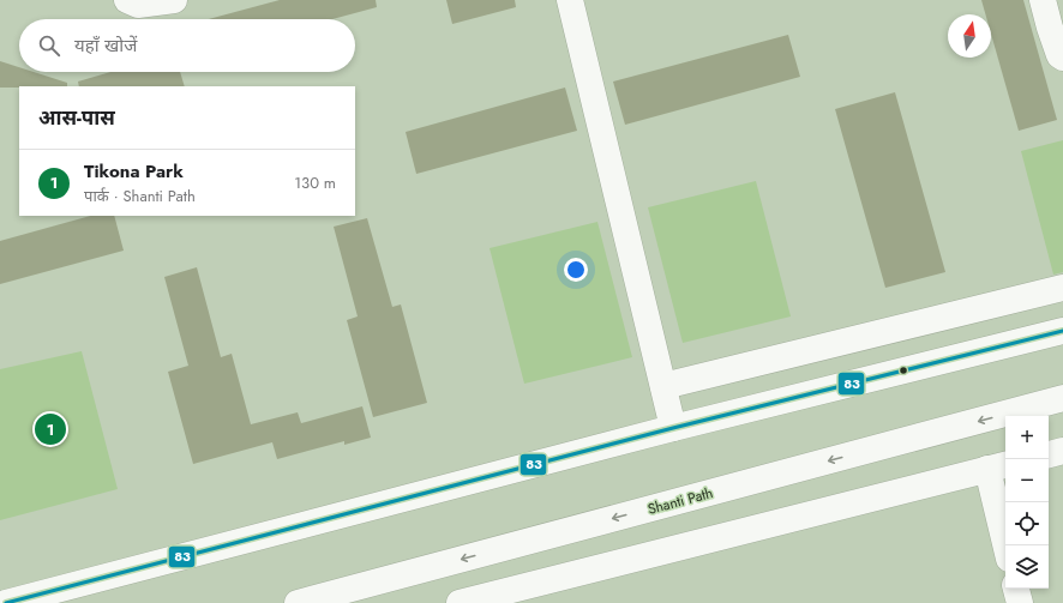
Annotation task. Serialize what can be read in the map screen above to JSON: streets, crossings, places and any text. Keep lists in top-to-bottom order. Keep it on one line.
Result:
{"streets":{"main road":["Shanti Path"]},"lines":["transit line 83"],"north":"top","page":{"search":"यहाँ खोजें","heading":"आस-पास","list":[{"mark":"1","name":"Tikona Park","note":"पार्क · Shanti Path","value":"130 m"}],"pins":"1","map_buttons":["+","−"]}}
